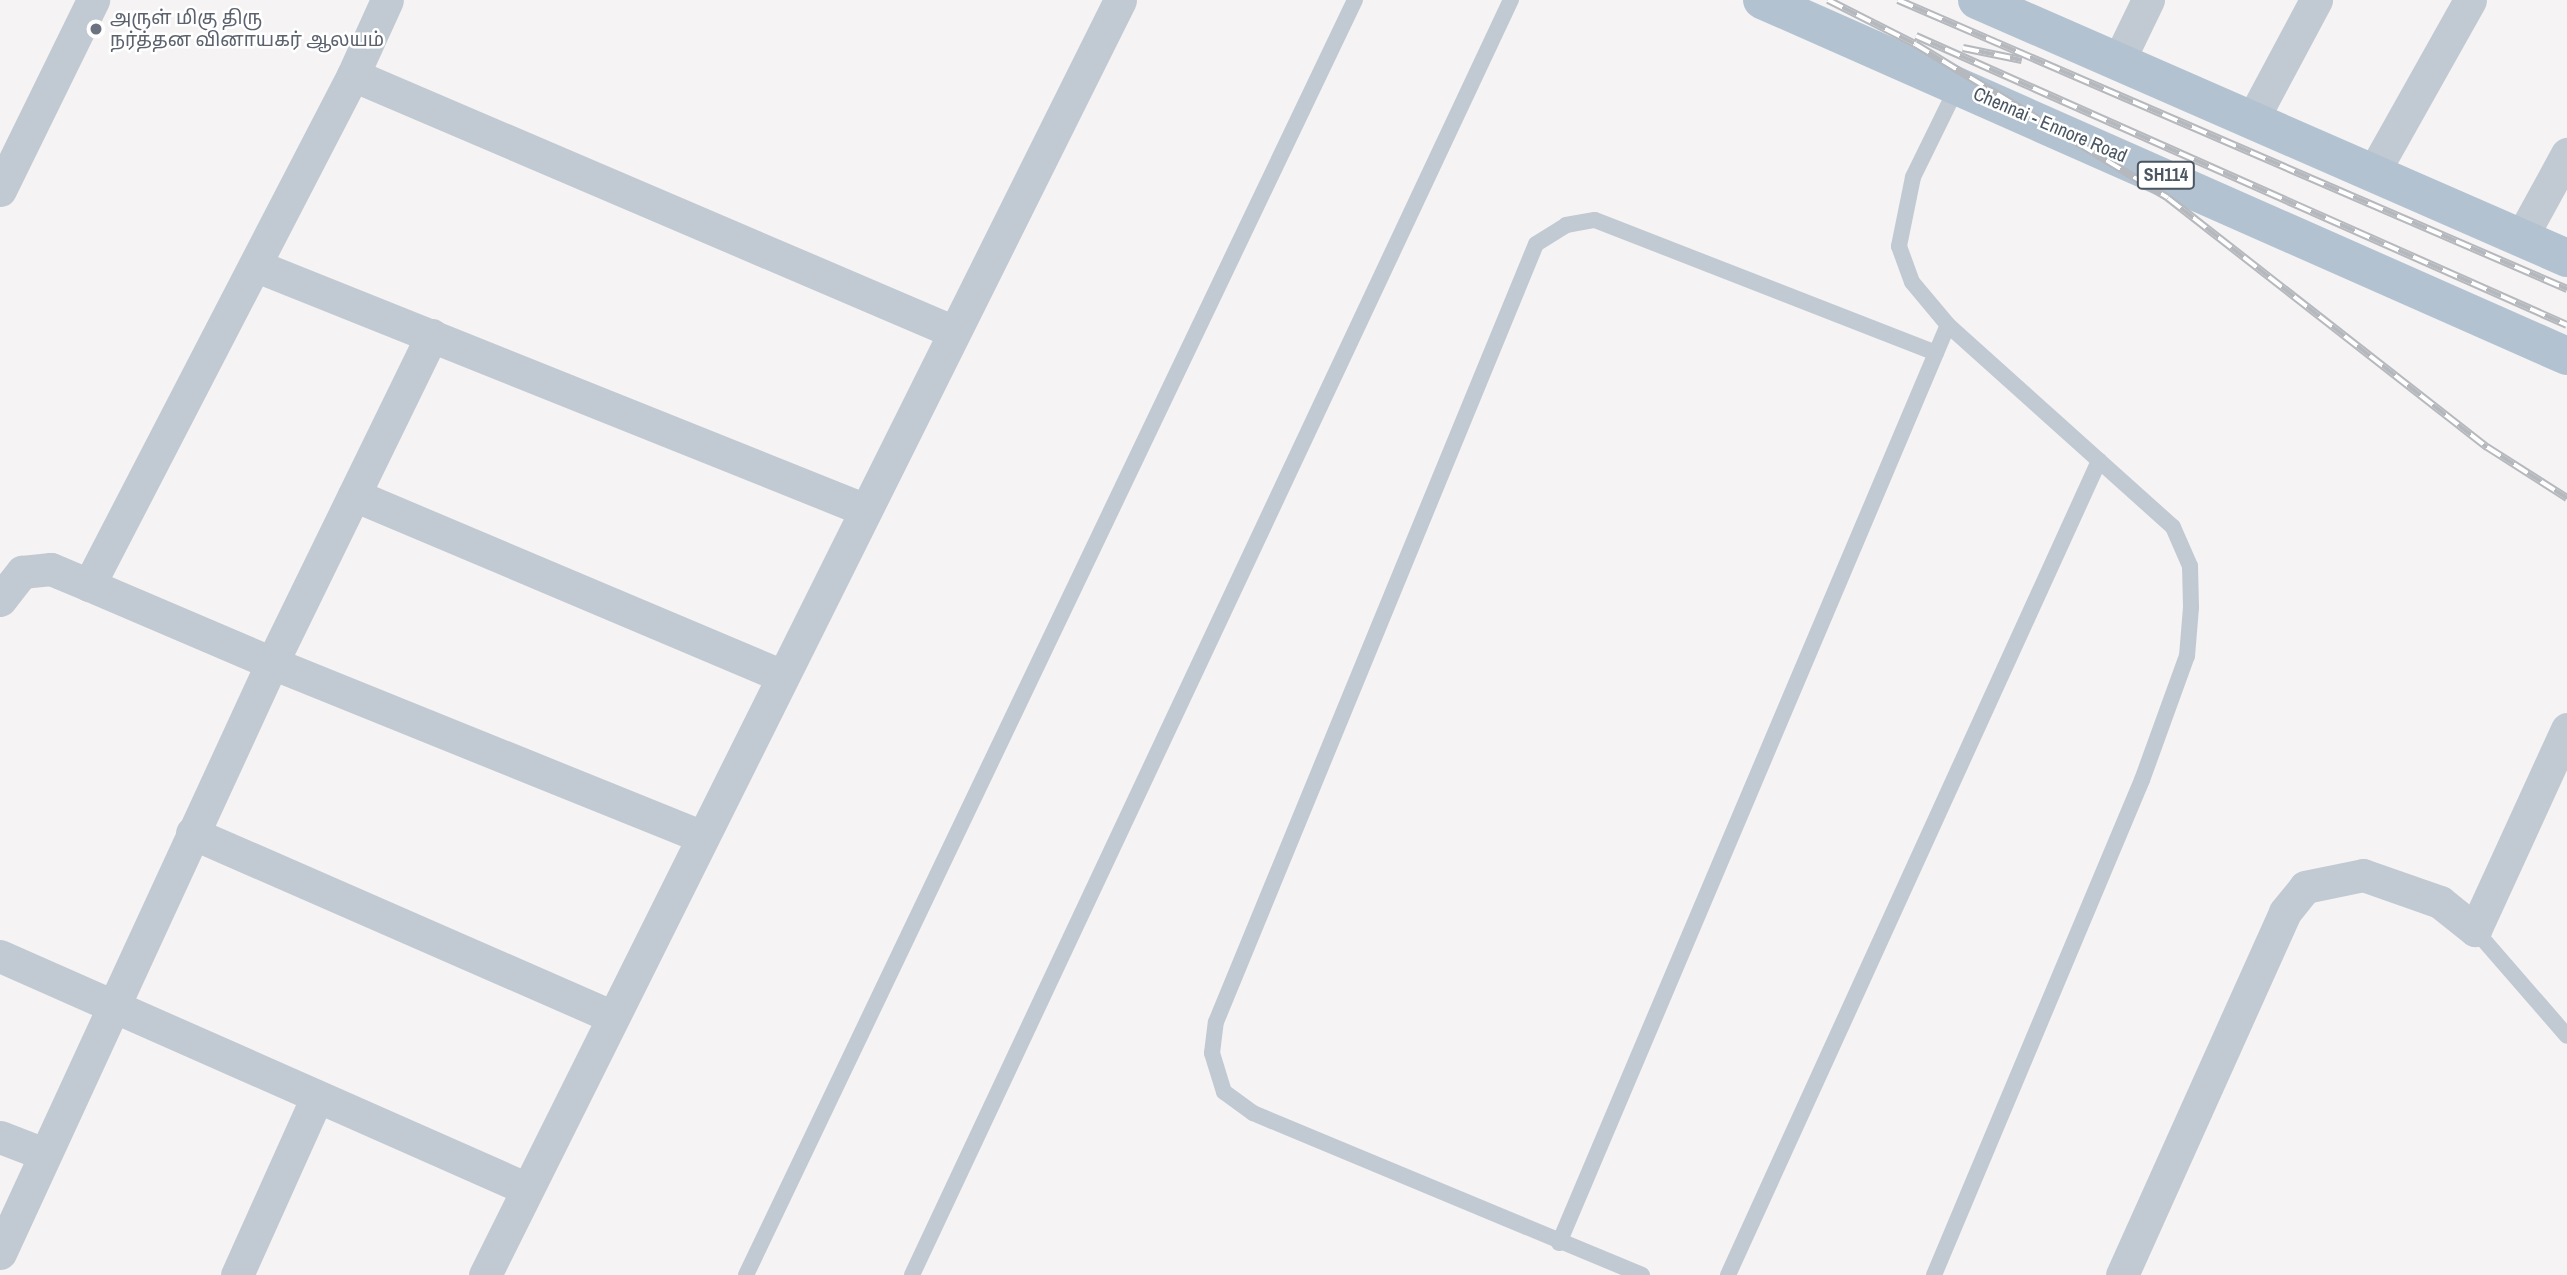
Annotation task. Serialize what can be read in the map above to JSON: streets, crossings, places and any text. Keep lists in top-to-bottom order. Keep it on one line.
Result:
{"streets":{"main road":["Chennai - Ennore Road","SH114"]},"places":["அருள் மிகு திரு நர்த்தன வினாயகர் ஆலயம்"]}
